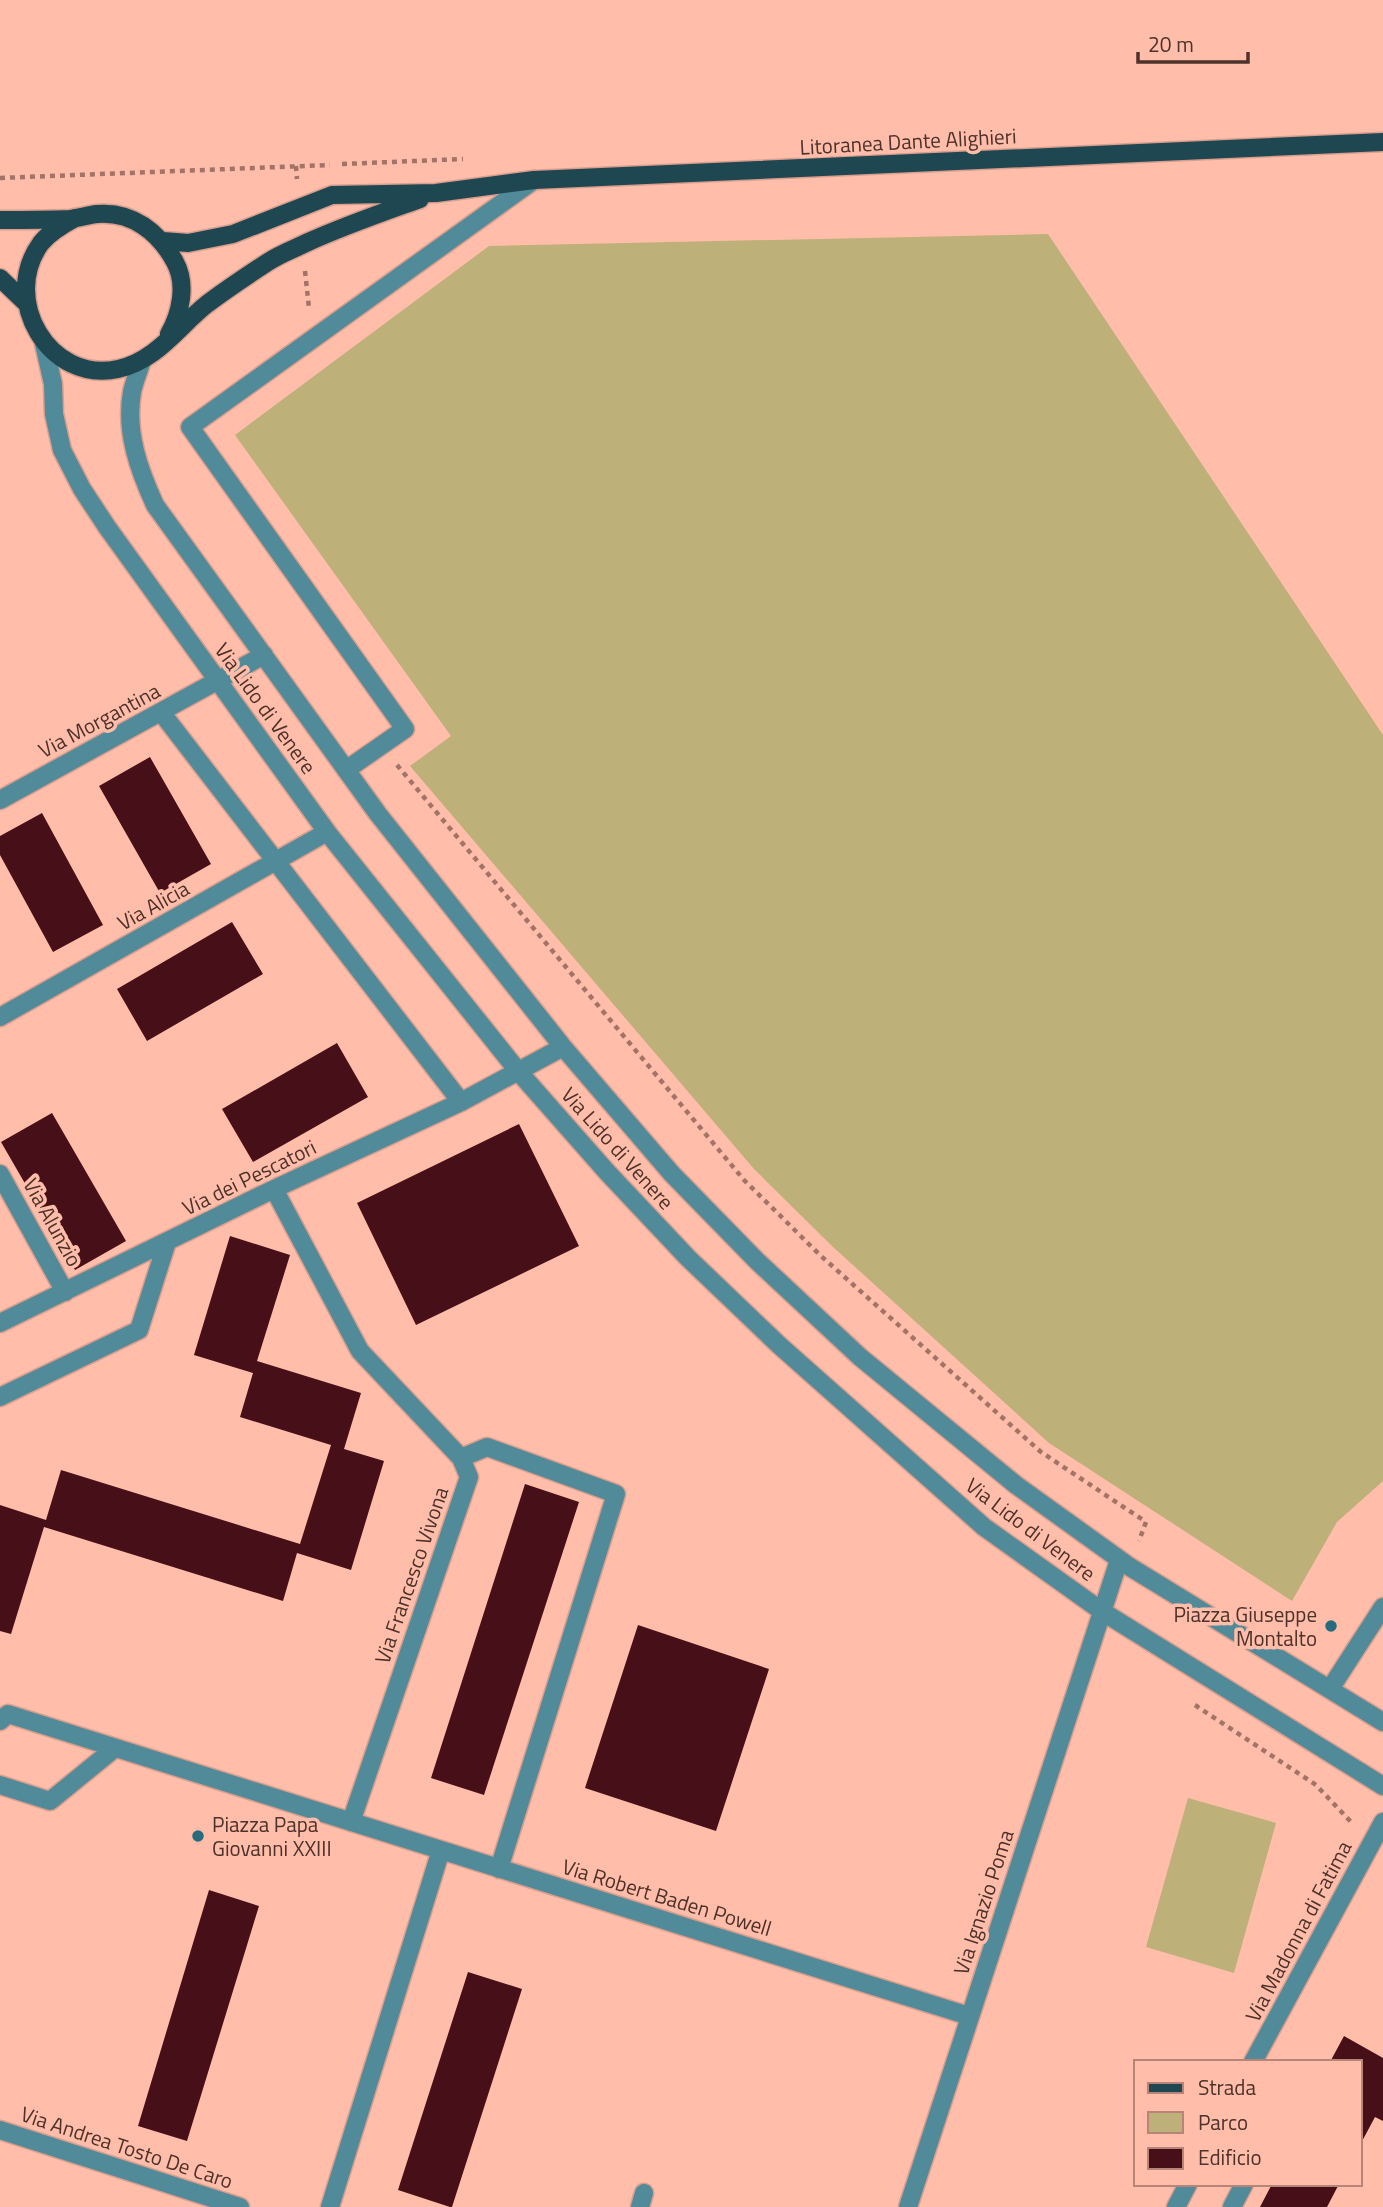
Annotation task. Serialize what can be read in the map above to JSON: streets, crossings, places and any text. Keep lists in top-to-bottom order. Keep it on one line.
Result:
{"streets":{"main road":["Litoranea Dante Alighieri"],"street":["Via Lido di Venere","Via Morgantina","Via Alicia","Via dei Pescatori","Via Alunzio","Via Francesco Vivona","Via Robert Baden Powell","Via Ignazio Poma","Via Madonna di Fatima","Via Andrea Tosto De Caro"]},"crossings":[["Via Lido di Venere","Via Morgantina"],["Via Lido di Venere","Via Alicia"],["Via Lido di Venere","Via dei Pescatori"],["Via Lido di Venere","Via Ignazio Poma"],["Via dei Pescatori","Via Alunzio"],["Via Francesco Vivona","Via Robert Baden Powell"],["Via Robert Baden Powell","Via Ignazio Poma"]],"places":["Piazza Giuseppe Montalto","Piazza Papa Giovanni XXIII"],"legend":["Strada","Parco","Edificio"],"scale_bar":"20 m"}
